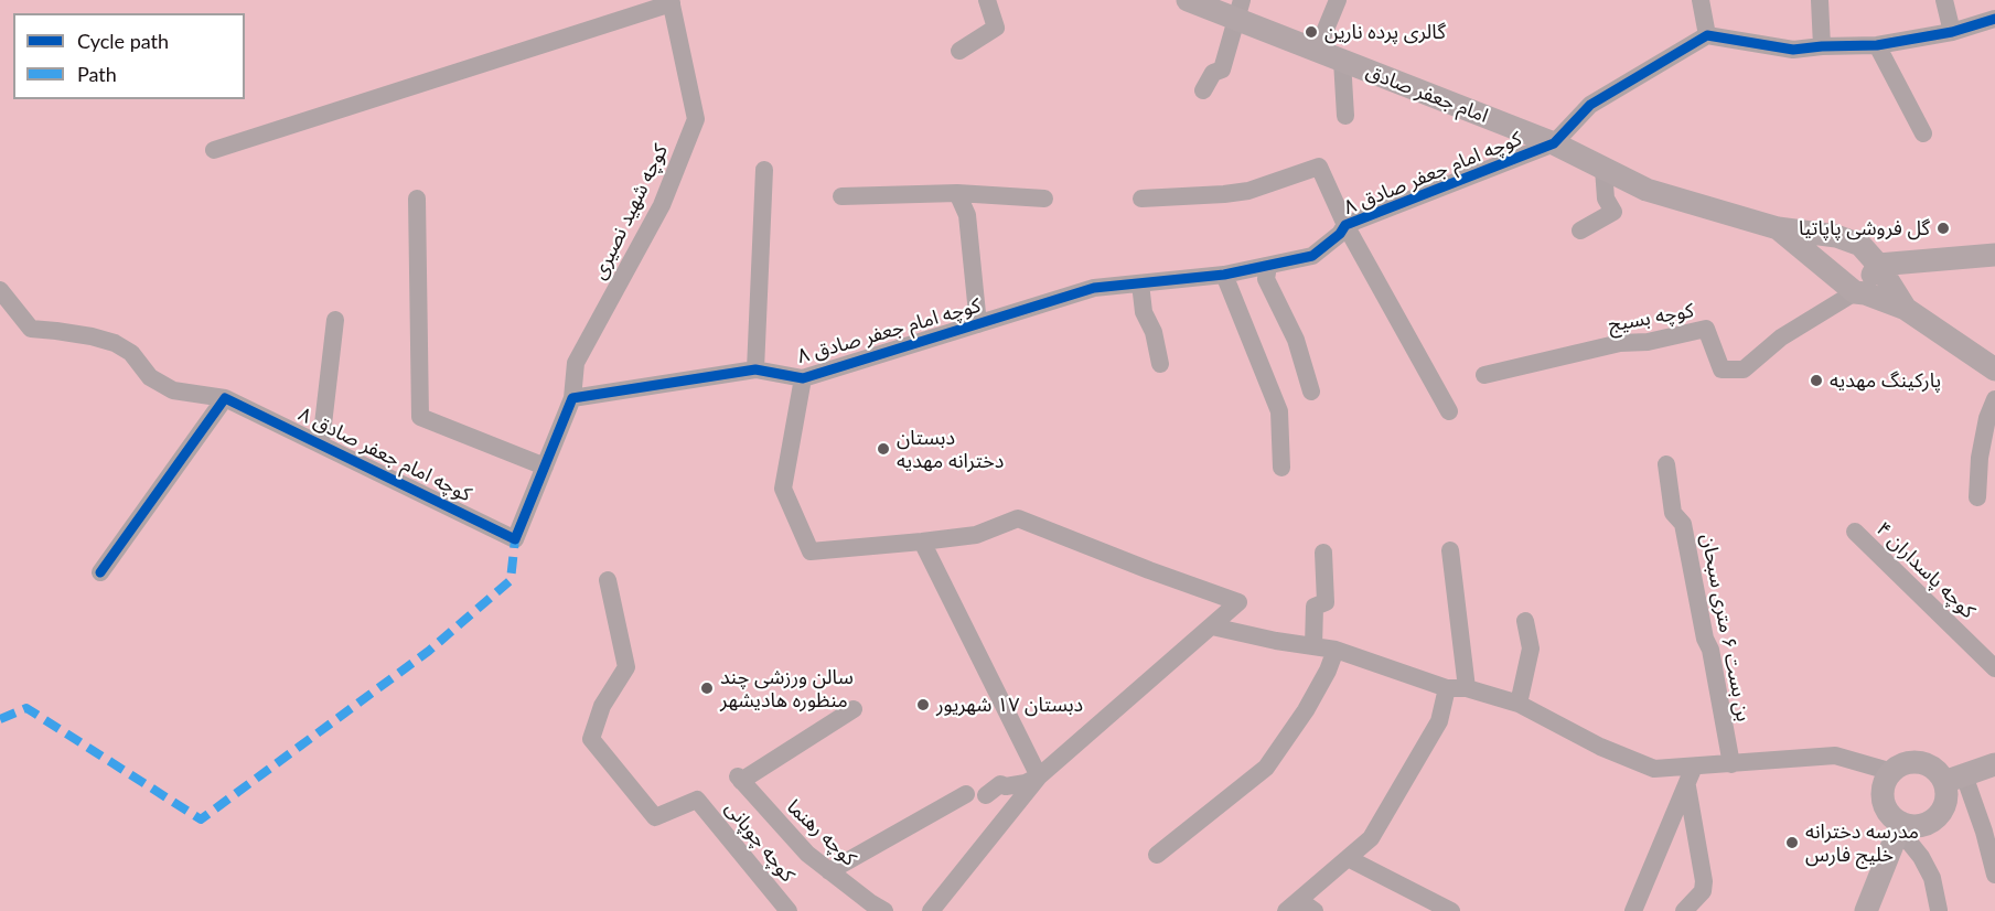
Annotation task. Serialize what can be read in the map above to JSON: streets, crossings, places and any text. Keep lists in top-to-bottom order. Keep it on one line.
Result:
{"streets":{"main road":["امام جعفر صادق"],"street":["کوچه امام جعفر صادق ۸","کوچه شهید نصیری","کوچه بسیج","کوچه پاسداران ۴","بن بست ۶ متری سبحان","کوچه رهنما","کوچه چوپانی"]},"crossings":[["امام جعفر صادق","کوچه امام جعفر صادق ۸"],["کوچه امام جعفر صادق ۸","کوچه شهید نصیری"]],"places":["گالری پرده نارین","گل فروشی پاپاتیا","پارکینگ مهدیه","دبستان دخترانه مهدیه","سالن ورزشی چند منظوره هادیشهر","دبستان ۱۷ شهریور","مدرسه دخترانه خلیج فارس"],"legend":["Cycle path","Path"]}
